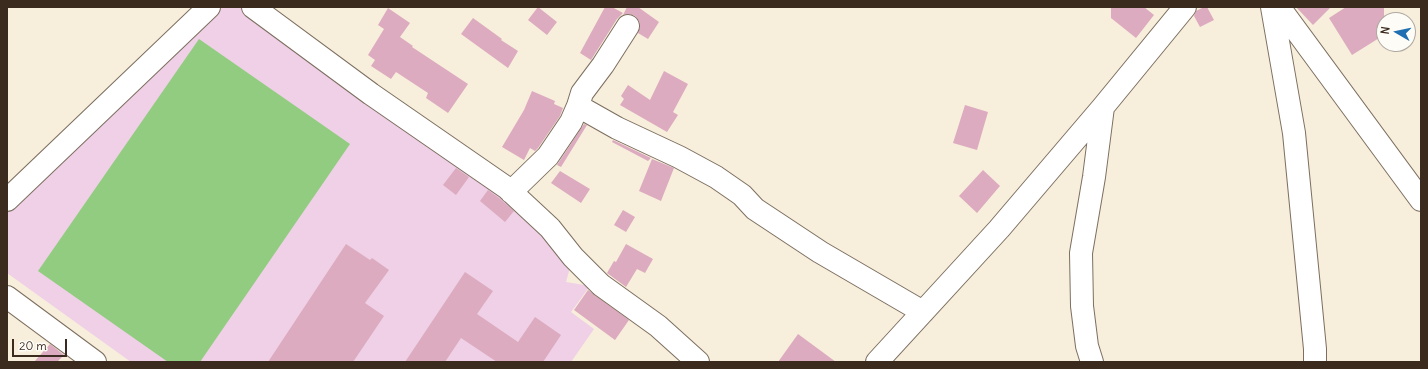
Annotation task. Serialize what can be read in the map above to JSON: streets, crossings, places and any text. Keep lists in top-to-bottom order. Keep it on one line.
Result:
{"scale_bar":"20 m","north":"left"}
